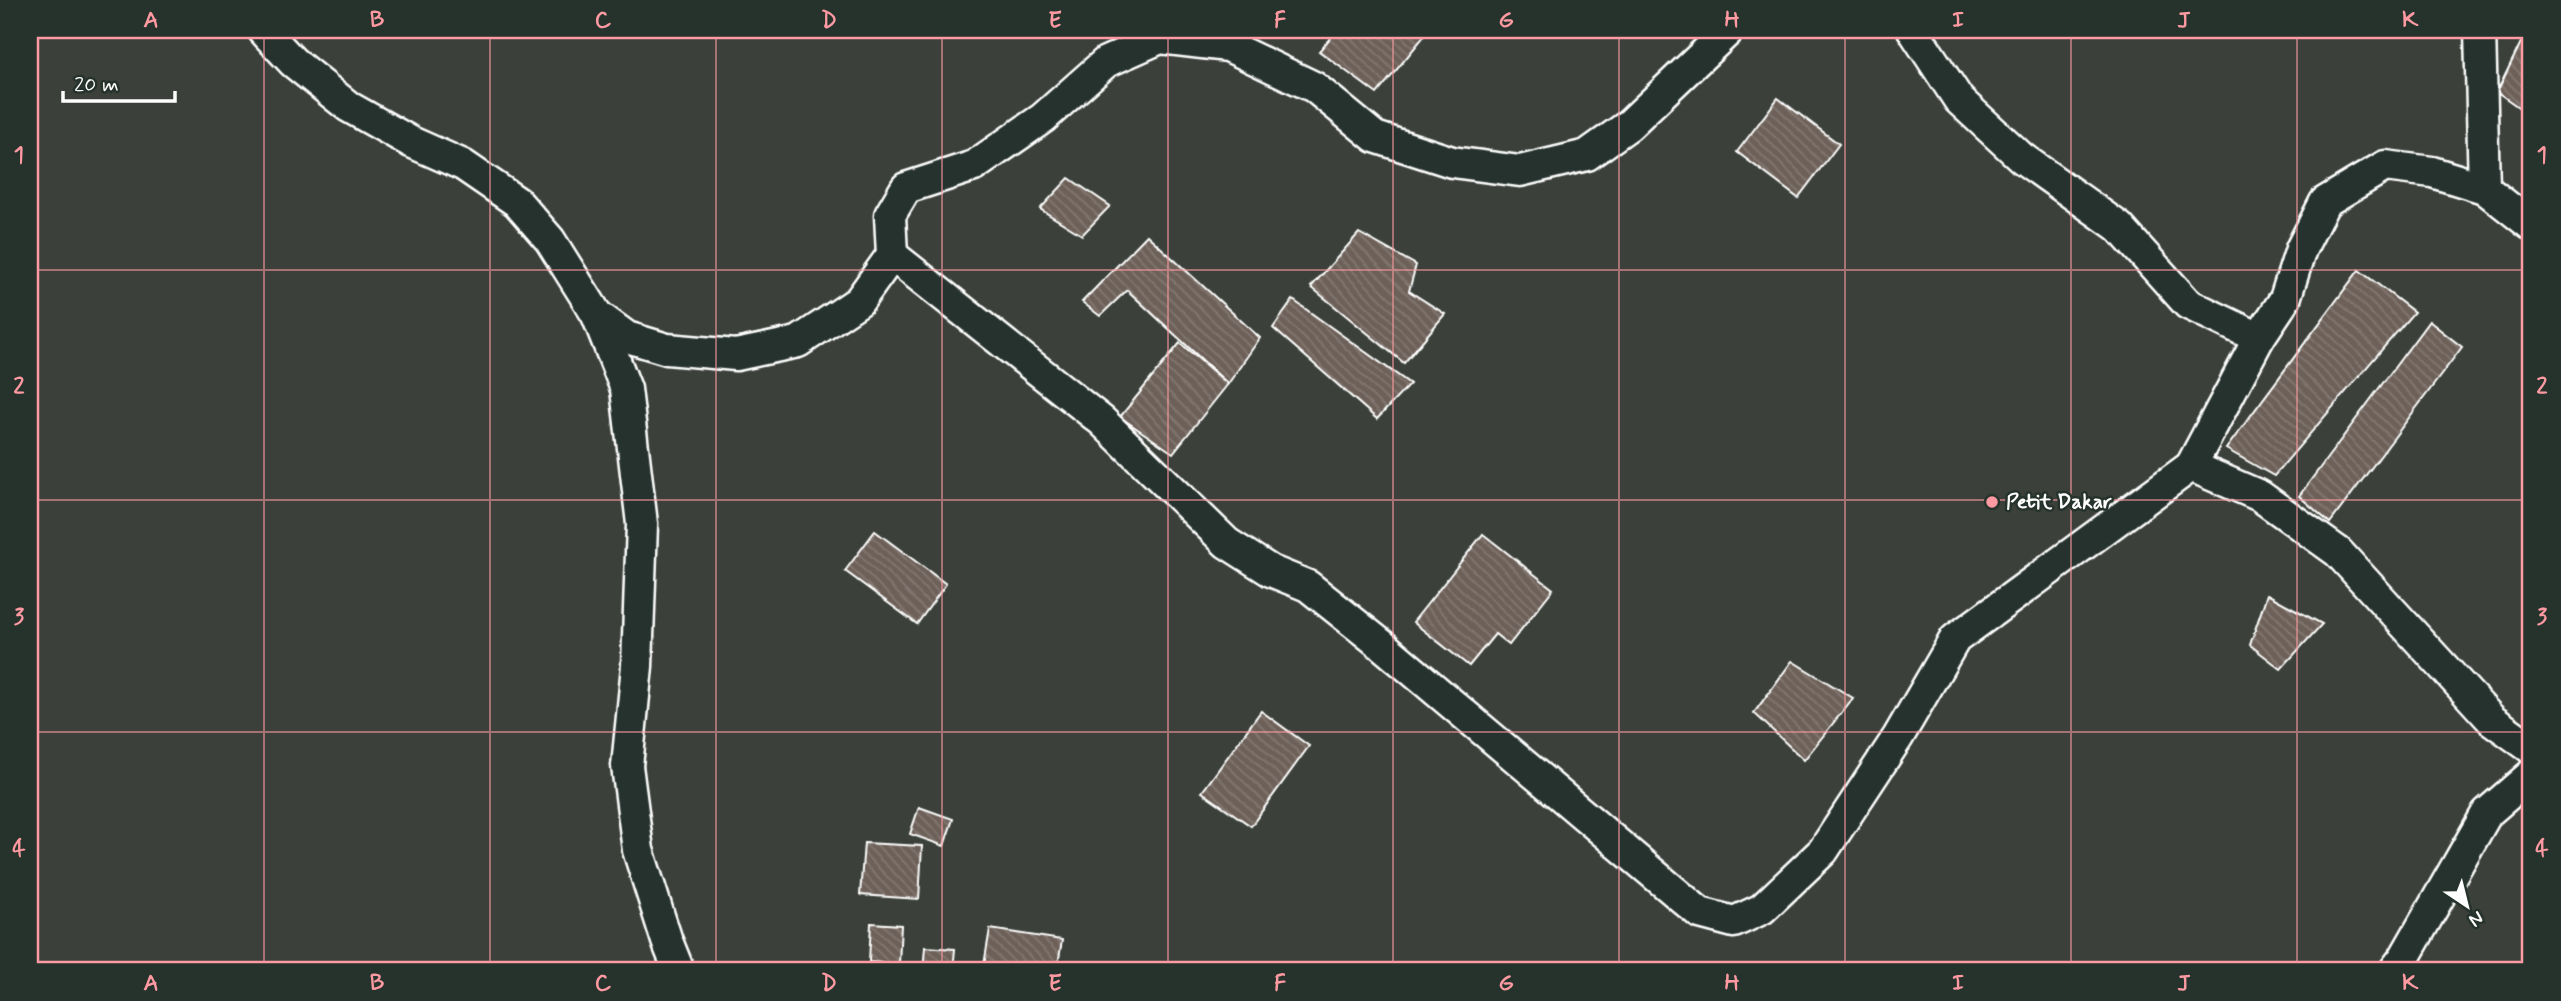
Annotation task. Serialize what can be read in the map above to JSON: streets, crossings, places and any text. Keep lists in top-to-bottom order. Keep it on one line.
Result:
{"places":["Petit Dakar"],"scale_bar":"20 m","north":"bottom right","grid":{"columns":["A","B","C","D","E","F","G","H","I","J","K"],"rows":["1","2","3","4"]}}
